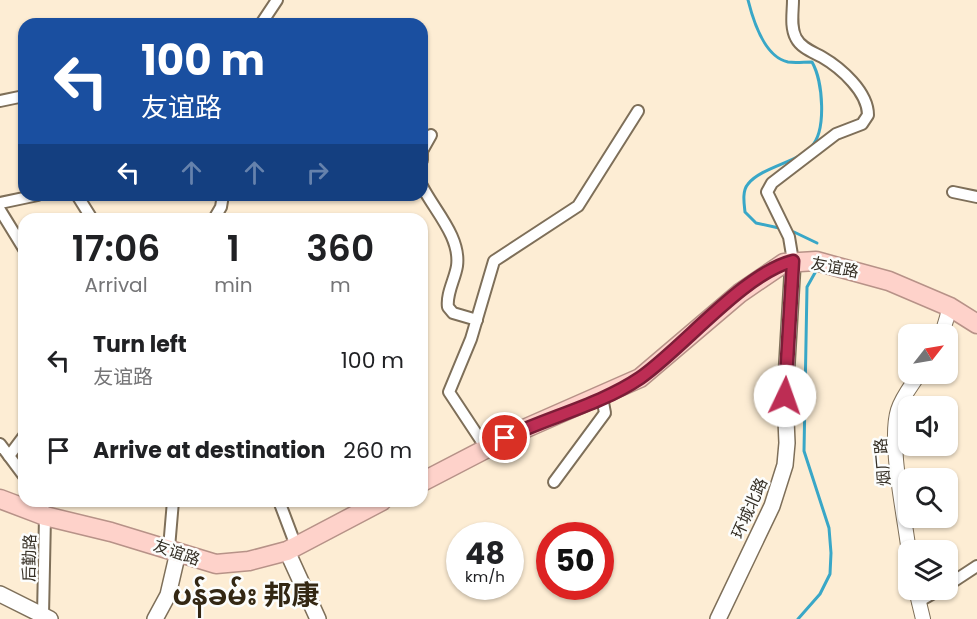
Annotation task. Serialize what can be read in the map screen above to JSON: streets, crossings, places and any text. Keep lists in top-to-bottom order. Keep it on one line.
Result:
{"streets":{"highway":["友谊路"],"main road":["环城北路"],"street":["烟厂路","后勤路"]},"crossings":[["友谊路","环城北路"],["友谊路","后勤路"]],"districts":["ပန်ခမ်း 邦康"],"north":"top right","page":{"turn":["100 m","友谊路"],"eta":["17:06","Arrival","1","min","360","m"],"list":[{"name":"Turn left","note":"友谊路","value":"100 m"},{"name":"Arrive at destination","value":"260 m"}],"speed":"48 km/h","limit":"50"}}
